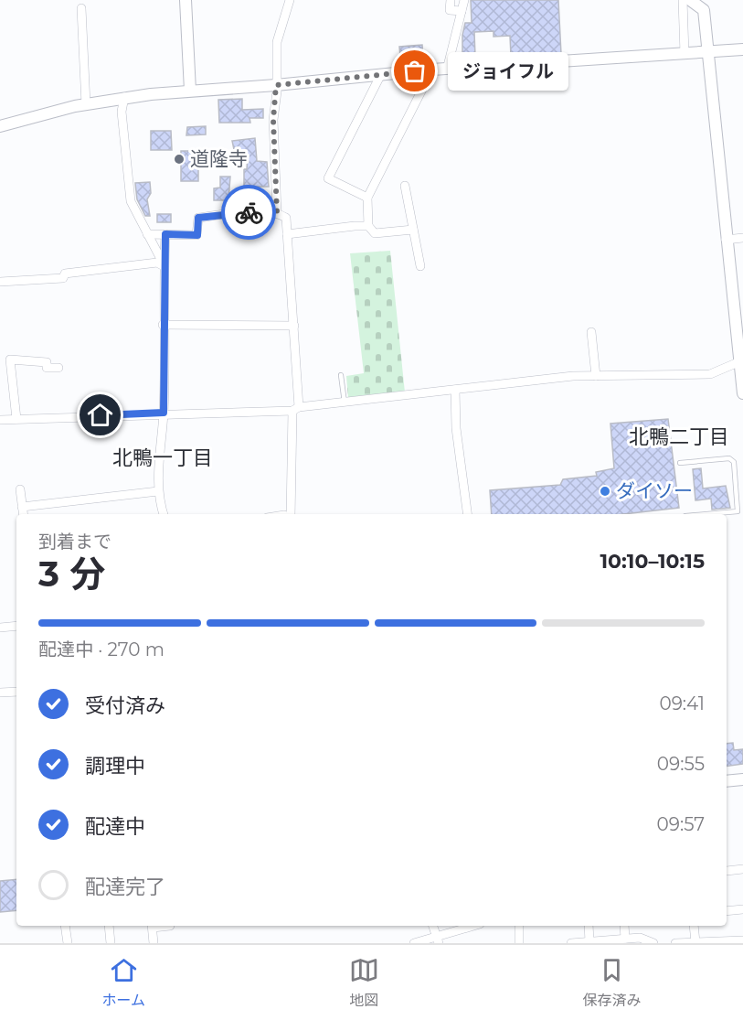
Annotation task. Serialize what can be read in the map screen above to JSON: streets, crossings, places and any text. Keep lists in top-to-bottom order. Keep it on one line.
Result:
{"districts":["北鴨二丁目","北鴨一丁目"],"places":["ジョイフル","道隆寺","ダイソー"],"page":{"bubble":"ジョイフル","heading":["3 分","到着まで","10:10–10:15"],"bar":"配達中 · 270 m","list":[["受付済み","09:41"],["調理中","09:55"],["配達中","09:57"],"配達完了"],"tabs":["ホーム","地図","保存済み"]}}
